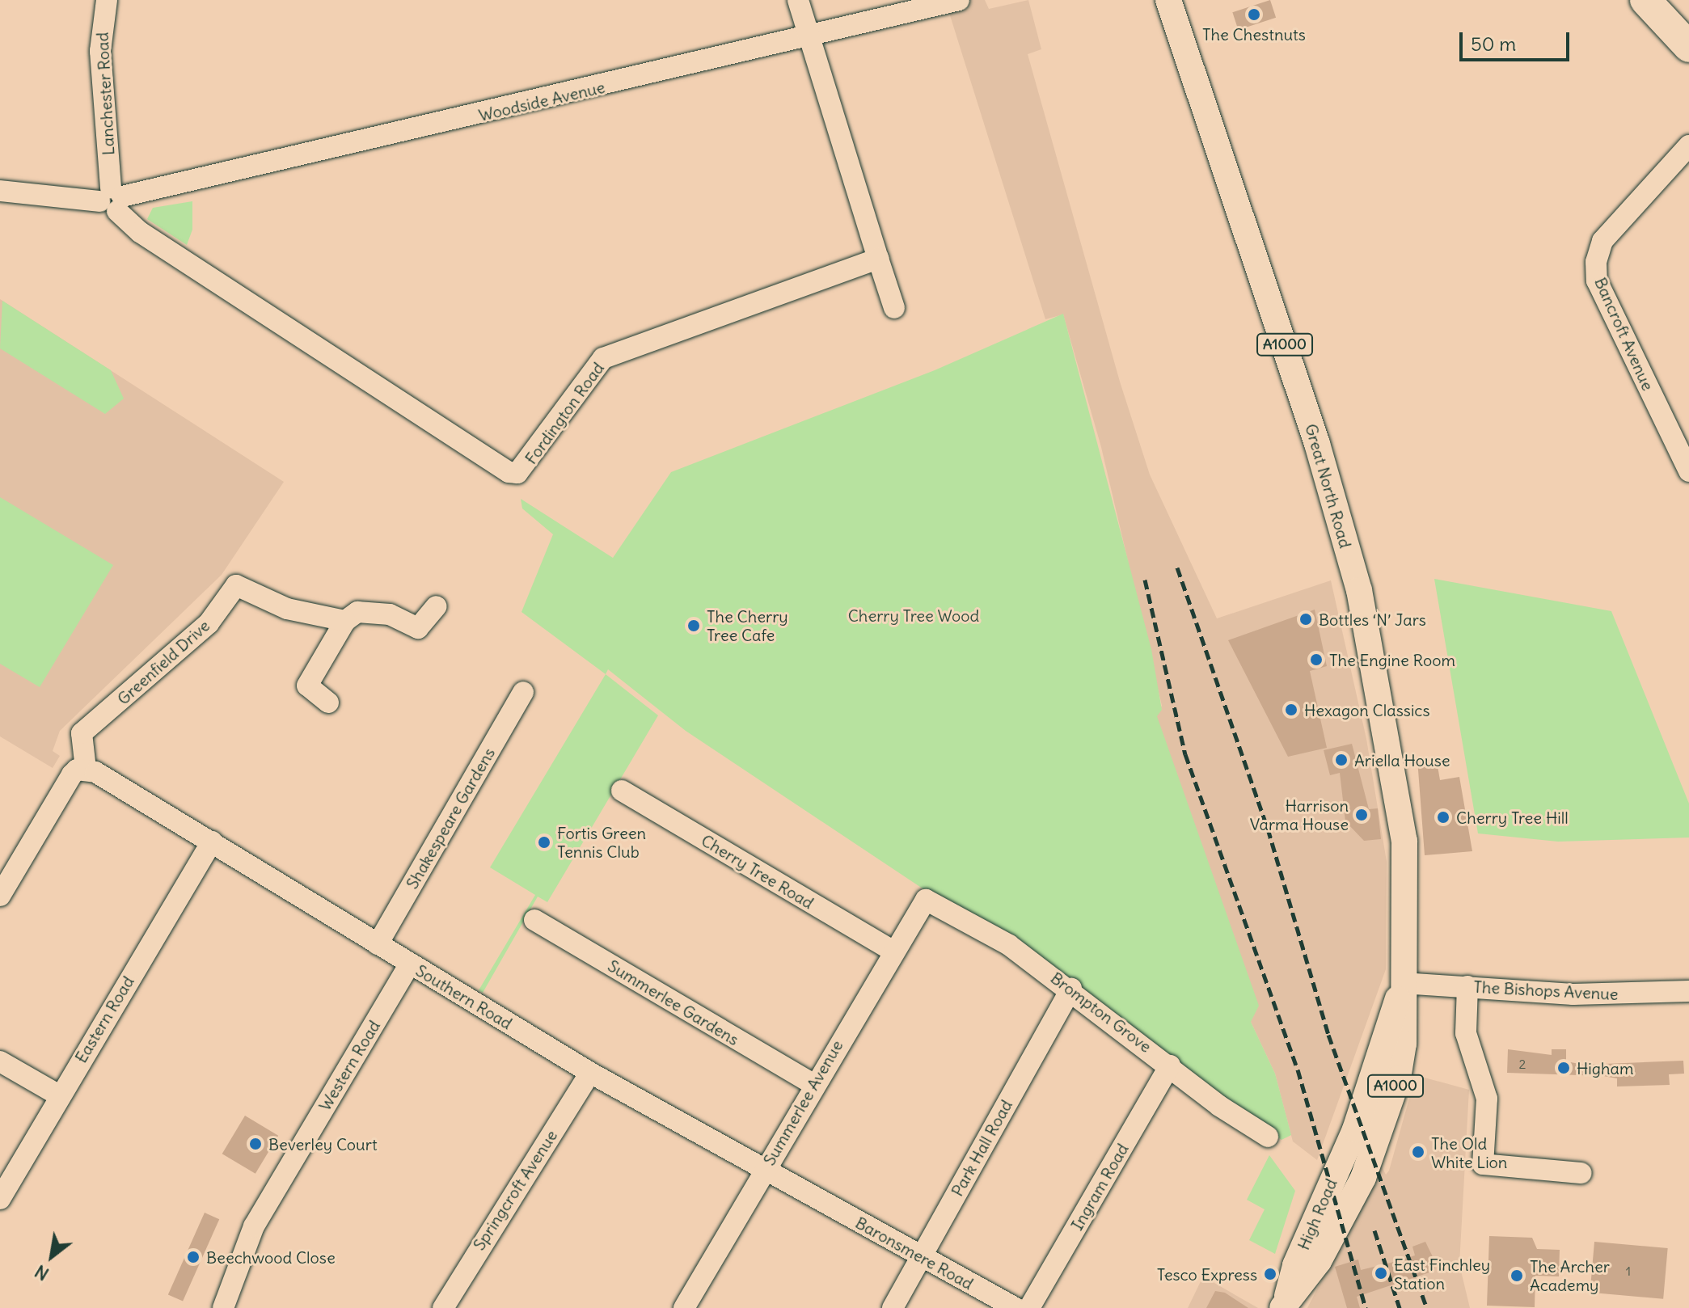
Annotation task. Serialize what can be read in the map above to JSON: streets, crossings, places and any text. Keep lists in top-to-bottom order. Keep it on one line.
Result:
{"streets":{"main road":["A1000","Great North Road","High Road"],"street":["Lanchester Road","Woodside Avenue","Bancroft Avenue","Fordington Road","Greenfield Drive","Shakespeare Gardens","Cherry Tree Road","The Bishops Avenue","Southern Road","Summerlee Gardens","Brompton Grove","Eastern Road","Western Road","Summerlee Avenue","Park Hall Road","Ingram Road","Springcroft Avenue","Baronsmere Road"]},"crossings":[["Lanchester Road","Woodside Avenue"],["Lanchester Road","Fordington Road"],["Woodside Avenue","Fordington Road"],["Great North Road","The Bishops Avenue"],["Great North Road","High Road"],["Greenfield Drive","Southern Road"],["Shakespeare Gardens","Southern Road"],["Cherry Tree Road","Summerlee Avenue"],["Southern Road","Eastern Road"],["Southern Road","Western Road"],["Southern Road","Summerlee Avenue"],["Southern Road","Springcroft Avenue"],["Southern Road","Baronsmere Road"],["Summerlee Gardens","Summerlee Avenue"],["Brompton Grove","Summerlee Avenue"],["Brompton Grove","Park Hall Road"],["Brompton Grove","Ingram Road"],["Park Hall Road","Baronsmere Road"]],"parks":["Cherry Tree Wood"],"places":["The Chestnuts","Bottles ‘N’ Jars","The Cherry Tree Cafe","The Engine Room","Hexagon Classics","Ariella House","Harrison Varma House","Cherry Tree Hill","Fortis Green Tennis Club","Higham","Beverley Court","The Old White Lion","Beechwood Close","East Finchley Station","Tesco Express","The Archer Academy"],"house_numbers":["2","1"],"scale_bar":"50 m","north":"bottom left"}
